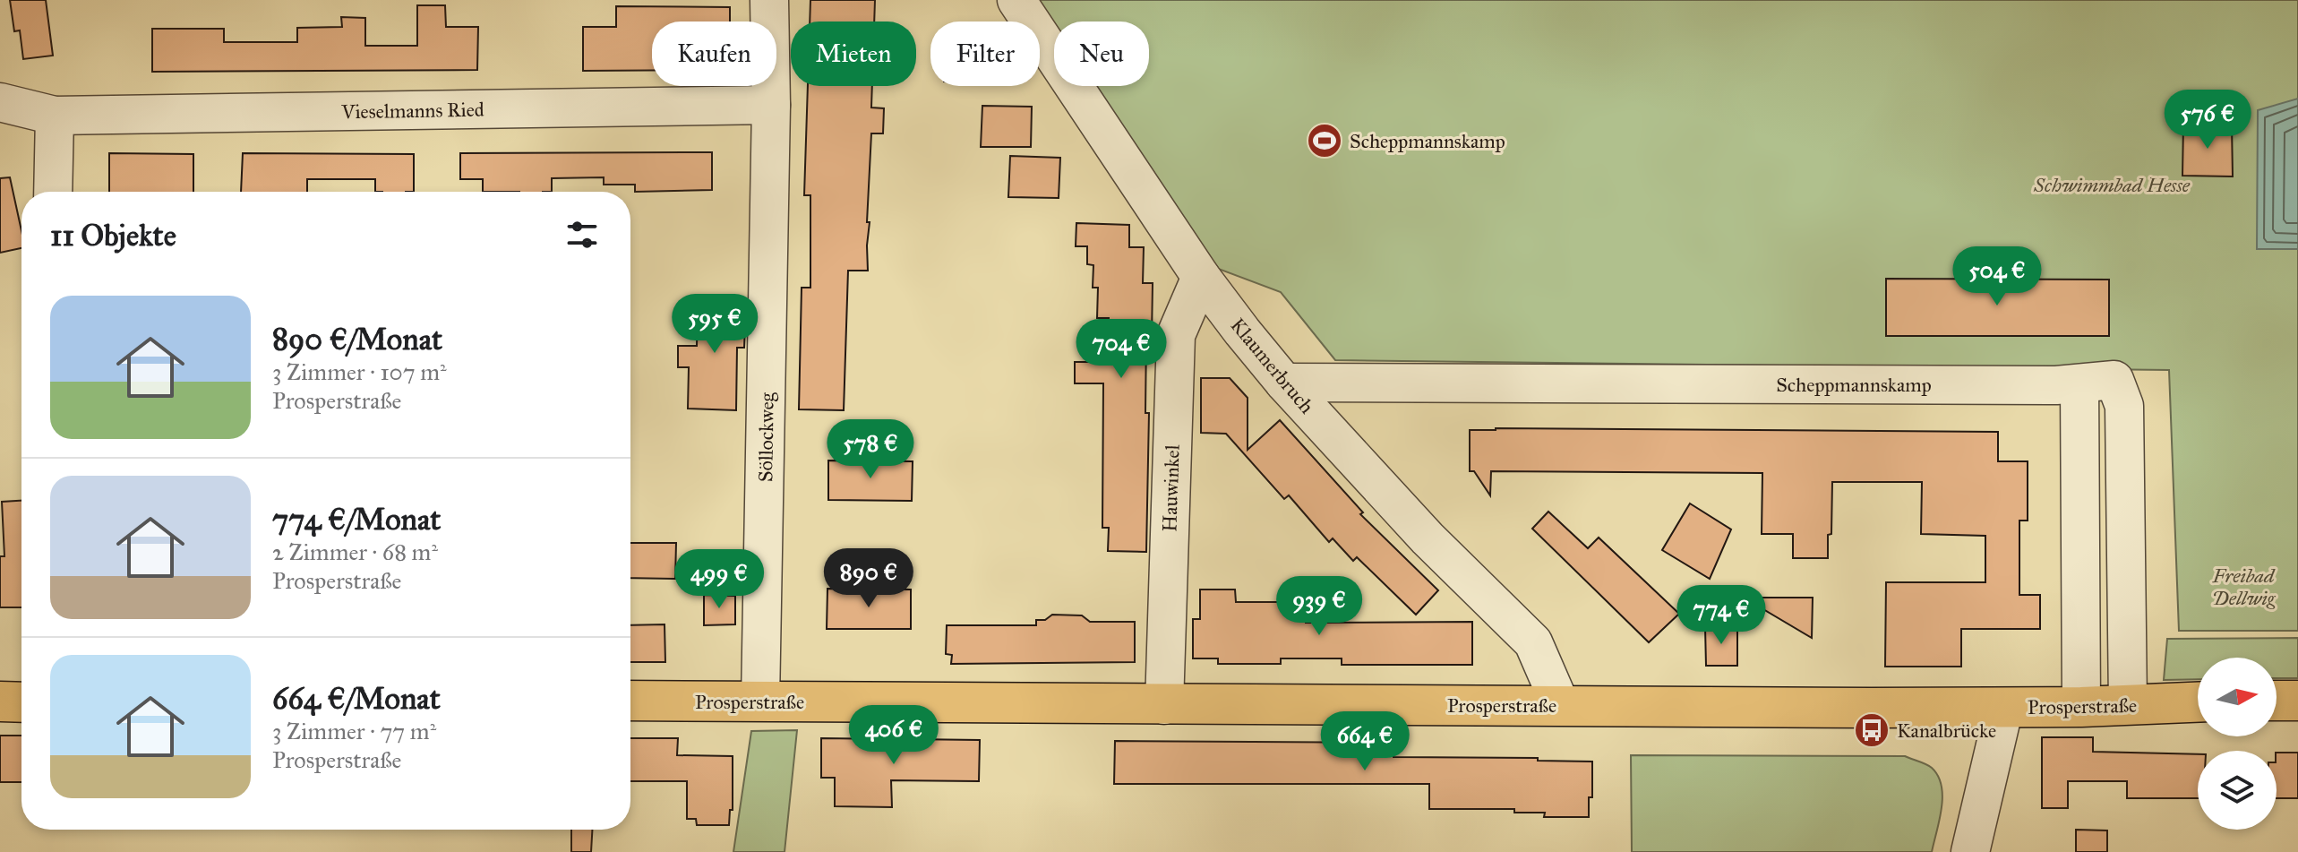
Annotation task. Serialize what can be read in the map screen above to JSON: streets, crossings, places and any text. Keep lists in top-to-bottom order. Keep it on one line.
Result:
{"streets":{"main road":["Prosperstraße"],"street":["Vieselmanns Ried","Klaumerbruch","Scheppmannskamp","Söllockweg","Hauwinkel"]},"crossings":[["Vieselmanns Ried","Söllockweg"],["Klaumerbruch","Scheppmannskamp"],["Klaumerbruch","Hauwinkel"],["Klaumerbruch","Prosperstraße"],["Scheppmannskamp","Prosperstraße"],["Söllockweg","Prosperstraße"],["Hauwinkel","Prosperstraße"]],"parks":["Schwimmbad Hesse","Freibad Dellwig"],"places":{"sports":["Scheppmannskamp"],"bus stop":["Kanalbrücke"]},"north":"right","page":{"chip":["Kaufen","Mieten","Filter","Neu"],"price":["576 €","504 €","595 €","704 €","578 €","890 €","499 €","939 €","774 €","406 €","664 €"],"heading":"11 Objekte","list":[{"name":"890 €/Monat","note":"3 Zimmer · 107 m² · Prosperstraße"},{"name":"774 €/Monat","note":"2 Zimmer · 68 m² · Prosperstraße"},{"name":"664 €/Monat","note":"3 Zimmer · 77 m² · Prosperstraße"}]}}
